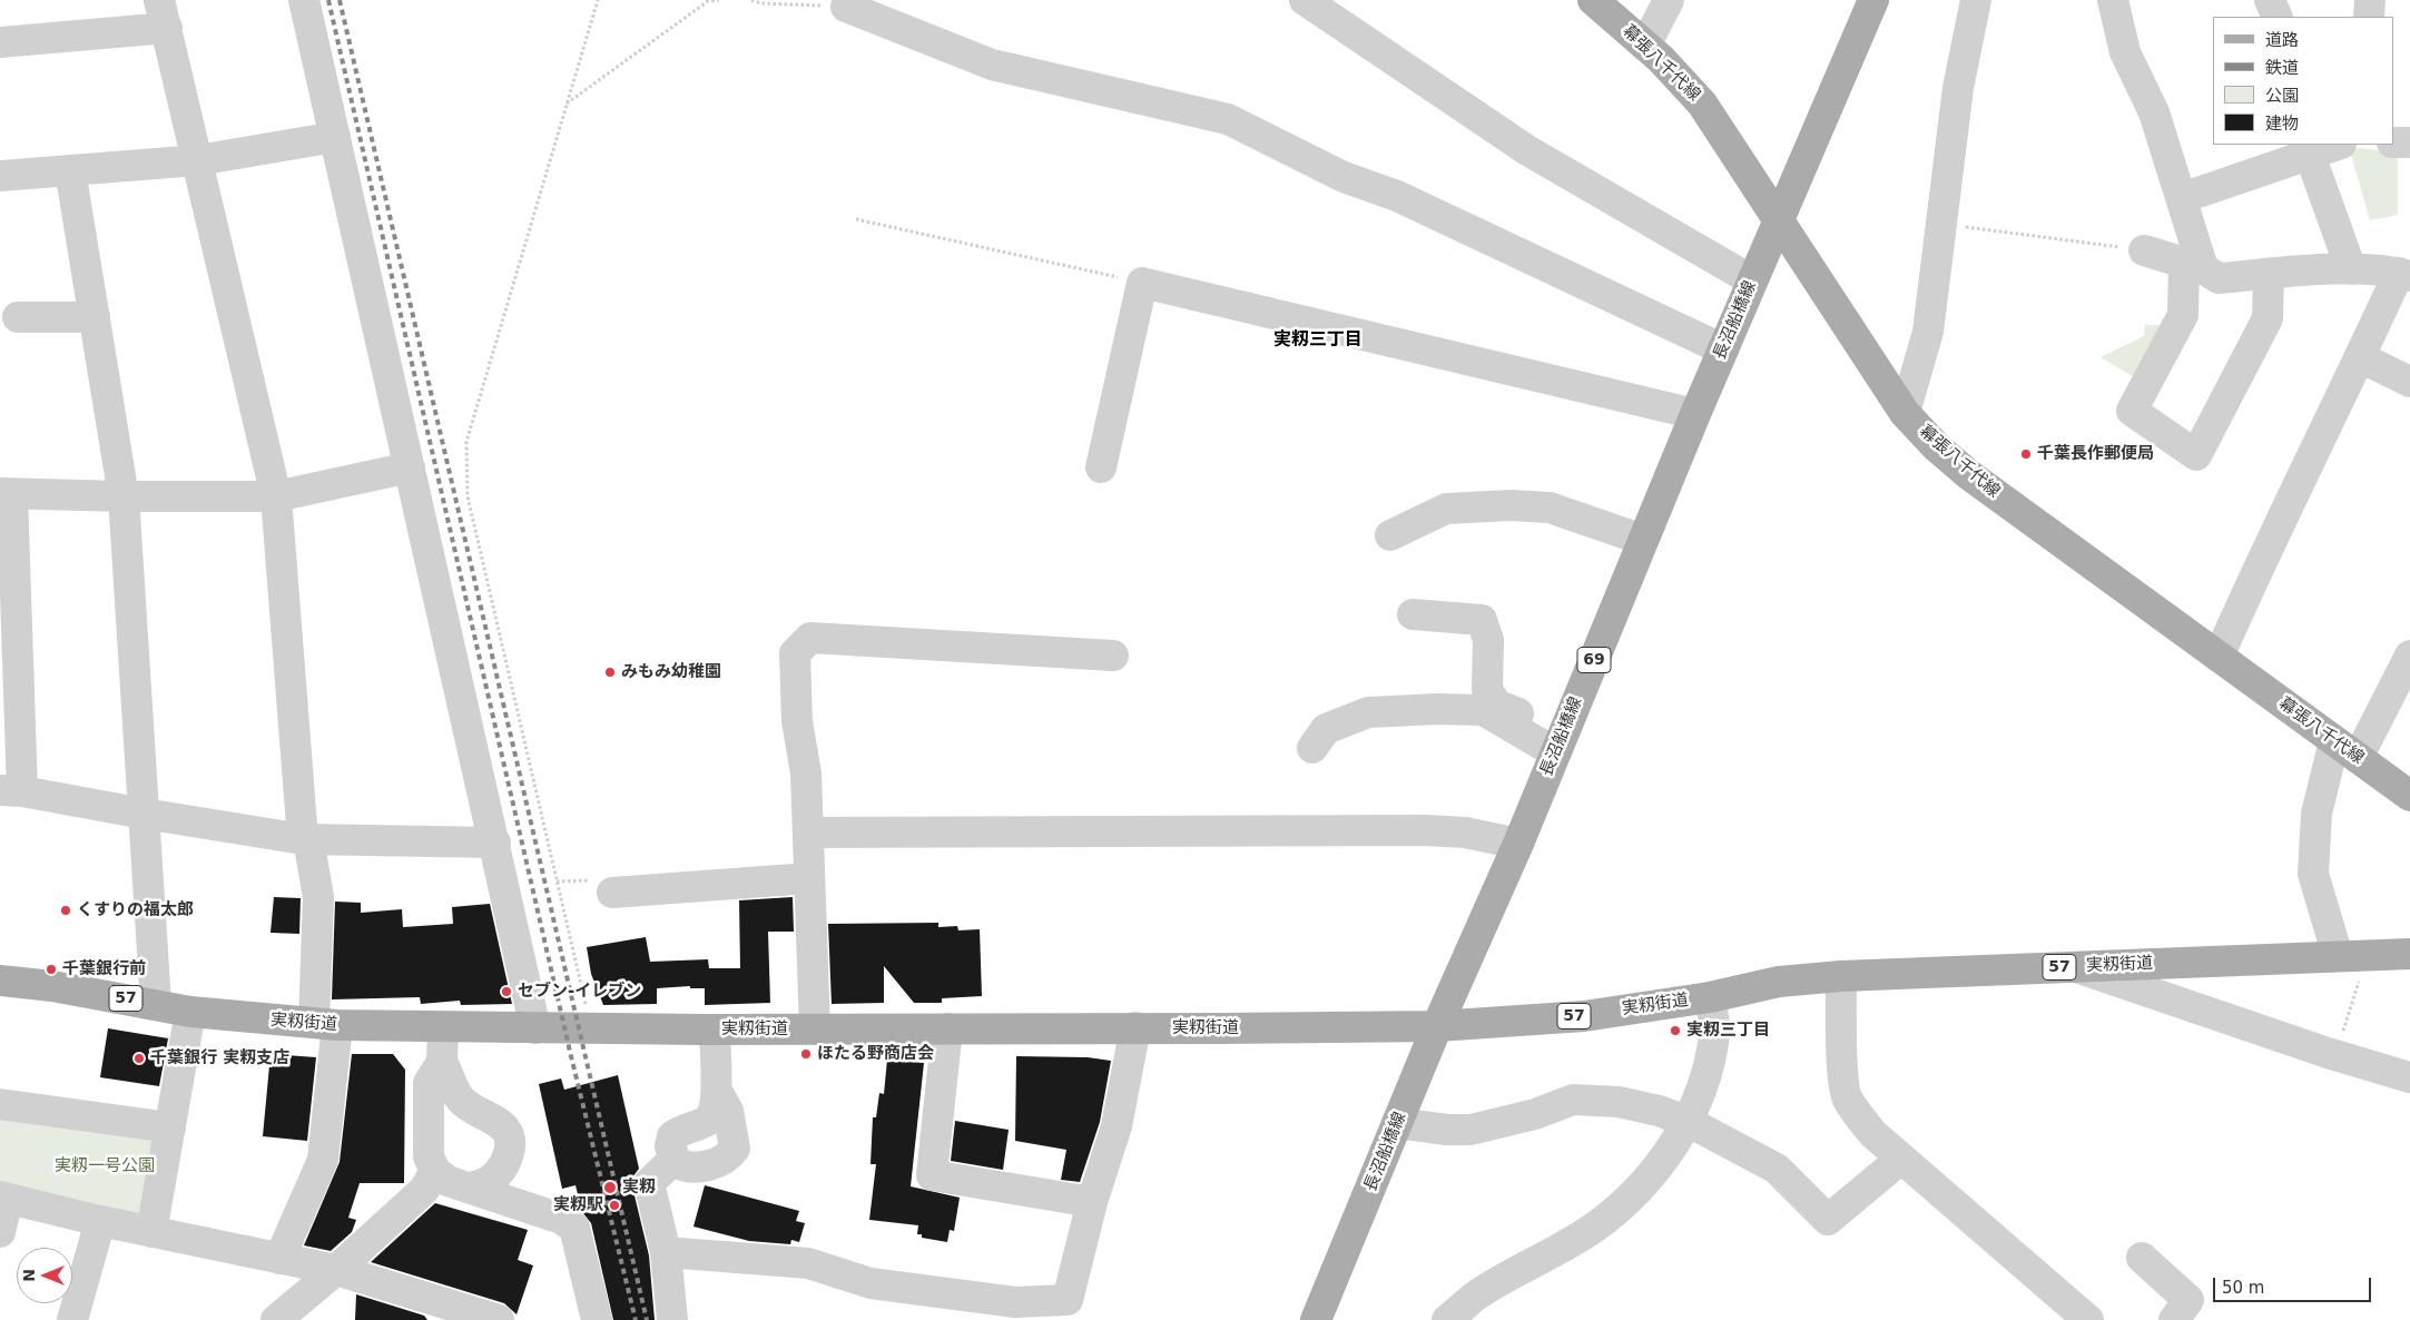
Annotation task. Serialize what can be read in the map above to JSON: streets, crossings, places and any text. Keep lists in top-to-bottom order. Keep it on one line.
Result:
{"streets":{"main road":["幕張八千代線","長沼船橋線","69","実籾街道","57"]},"crossings":[["幕張八千代線","長沼船橋線"],["長沼船橋線","実籾街道"]],"districts":["実籾三丁目"],"parks":["実籾一号公園"],"places":["千葉長作郵便局","みもみ幼稚園","くすりの福太郎","千葉銀行前","セブン-イレブン","実籾三丁目","ほたる野商店会","千葉銀行 実籾支店","実籾","実籾駅"],"legend":["道路","鉄道","公園","建物"],"scale_bar":"50 m","north":"left"}
